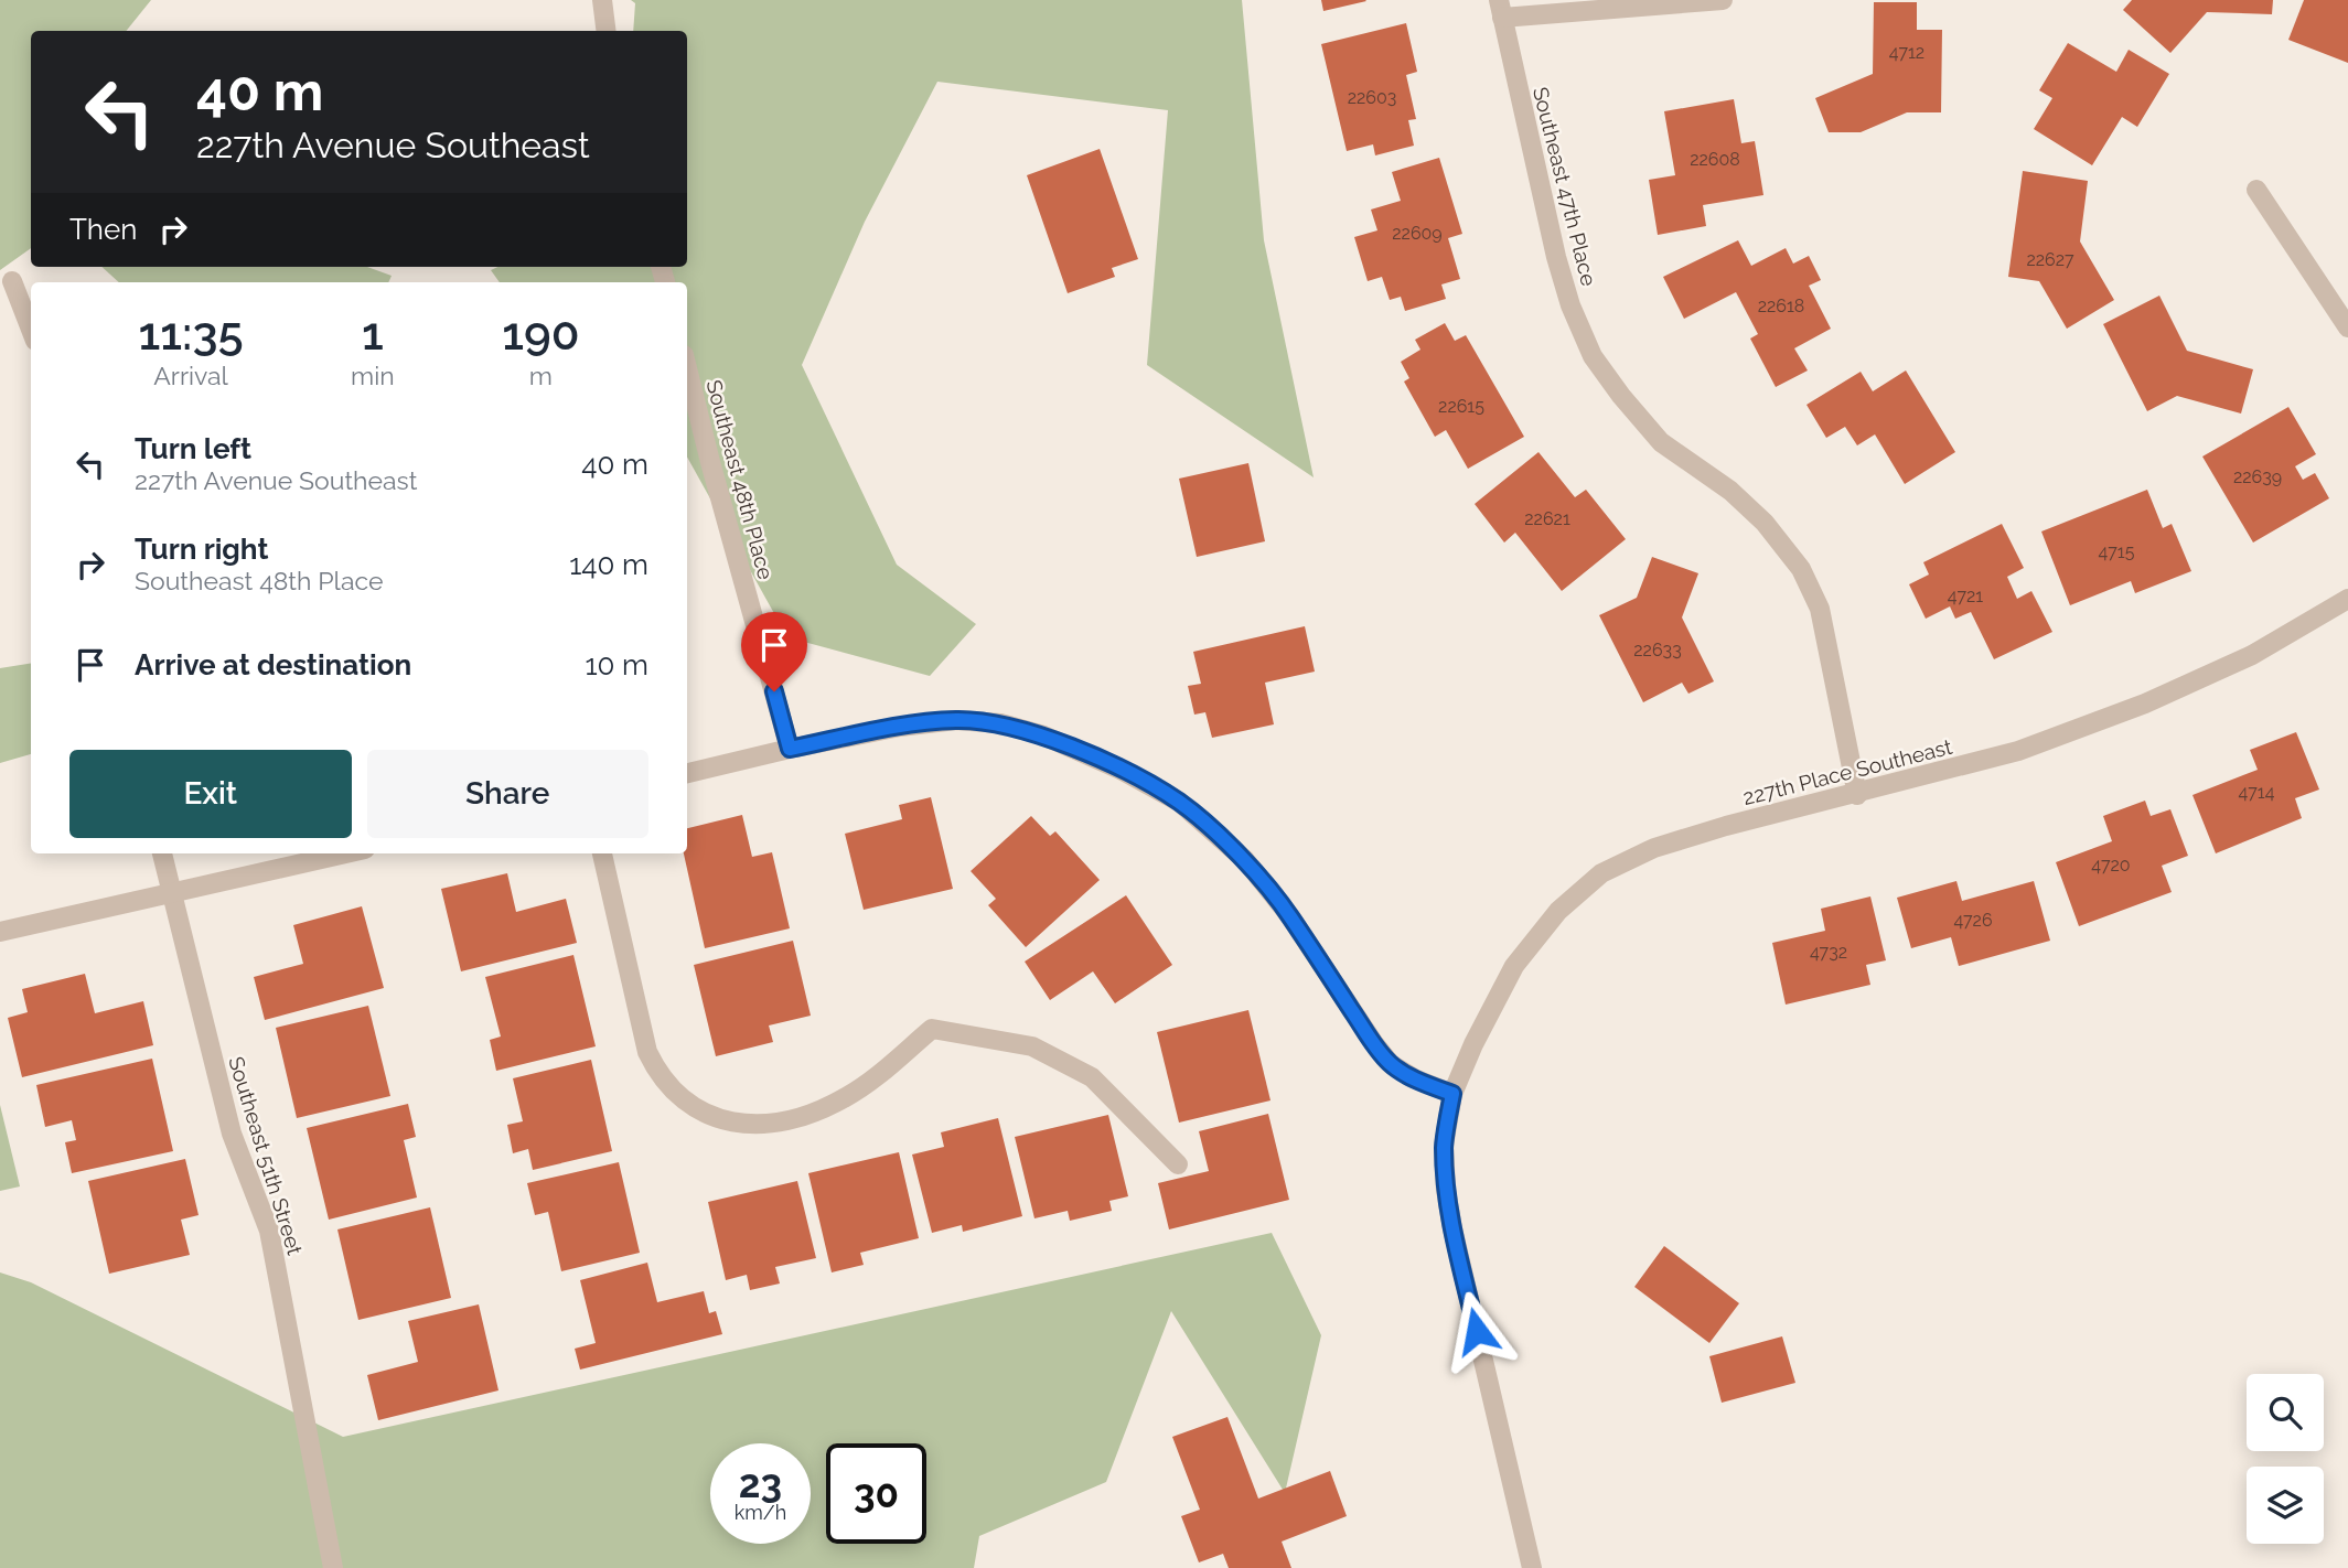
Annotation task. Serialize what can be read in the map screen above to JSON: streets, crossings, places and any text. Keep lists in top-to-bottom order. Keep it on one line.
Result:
{"streets":{"street":["Southeast 47th Place","Southeast 48th Place","227th Place Southeast","Southeast 51th Street"]},"crossings":[["Southeast 47th Place","227th Place Southeast"]],"house_numbers":["4712","22603","22608","22609","22627","22618","22615","22639","22621","4715","4721","22633","4714","4720","4726","4732"],"page":{"turn":["40 m","227th Avenue Southeast"],"then":"Then","eta":["11:35","Arrival","1","min","190","m"],"list":[{"name":"Turn left","note":"227th Avenue Southeast","value":"40 m"},{"name":"Turn right","note":"Southeast 48th Place","value":"140 m"},{"name":"Arrive at destination","value":"10 m"}],"buttons":["Exit","Share"],"speed":"23 km/h","limit":"30"}}
